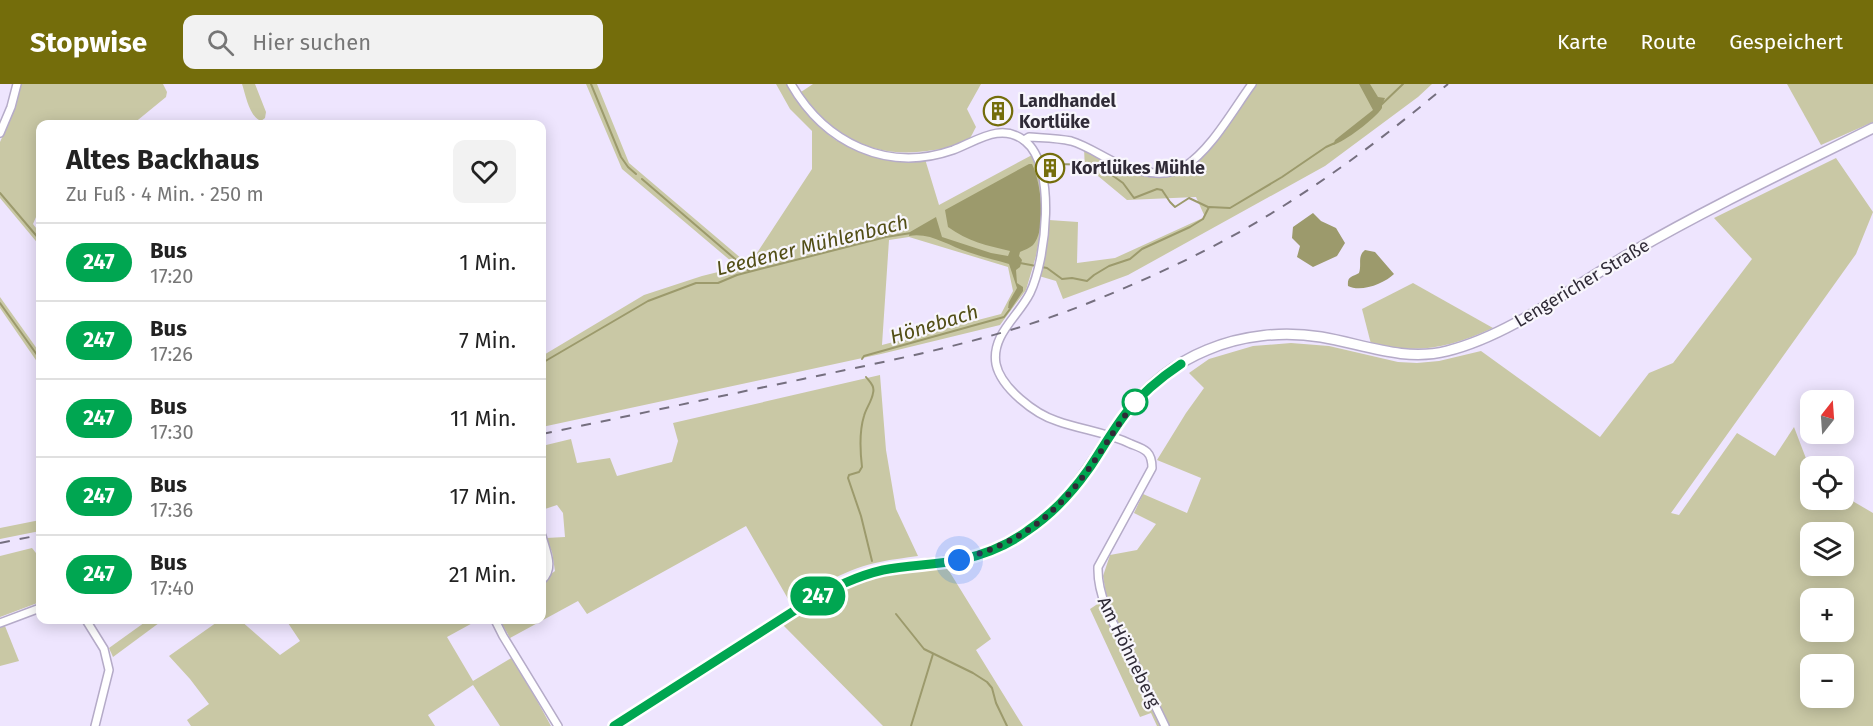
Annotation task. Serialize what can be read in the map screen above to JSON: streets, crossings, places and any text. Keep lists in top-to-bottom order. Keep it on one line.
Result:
{"streets":{"main road":["Lengericher Straße"],"street":["Am Höhneberg"]},"crossings":[["Lengericher Straße","Am Höhneberg"]],"water":["Leedener Mühlenbach","Hönebach"],"places":{"building":["Landhandel Kortlüke","Kortlükes Mühle"]},"lines":["bus line 247"],"north":"top","page":{"header":"Stopwise","search":"Hier suchen","nav":["Karte","Route","Gespeichert"],"on_map":"247","heading":["Altes Backhaus","Zu Fuß · 4 Min. · 250 m"],"list":[{"mark":"247","name":"Bus","note":"17:20","value":"1 Min."},{"mark":"247","name":"Bus","note":"17:26","value":"7 Min."},{"mark":"247","name":"Bus","note":"17:30","value":"11 Min."},{"mark":"247","name":"Bus","note":"17:36","value":"17 Min."},{"mark":"247","name":"Bus","note":"17:40","value":"21 Min."}],"map_buttons":["+","−"]}}
